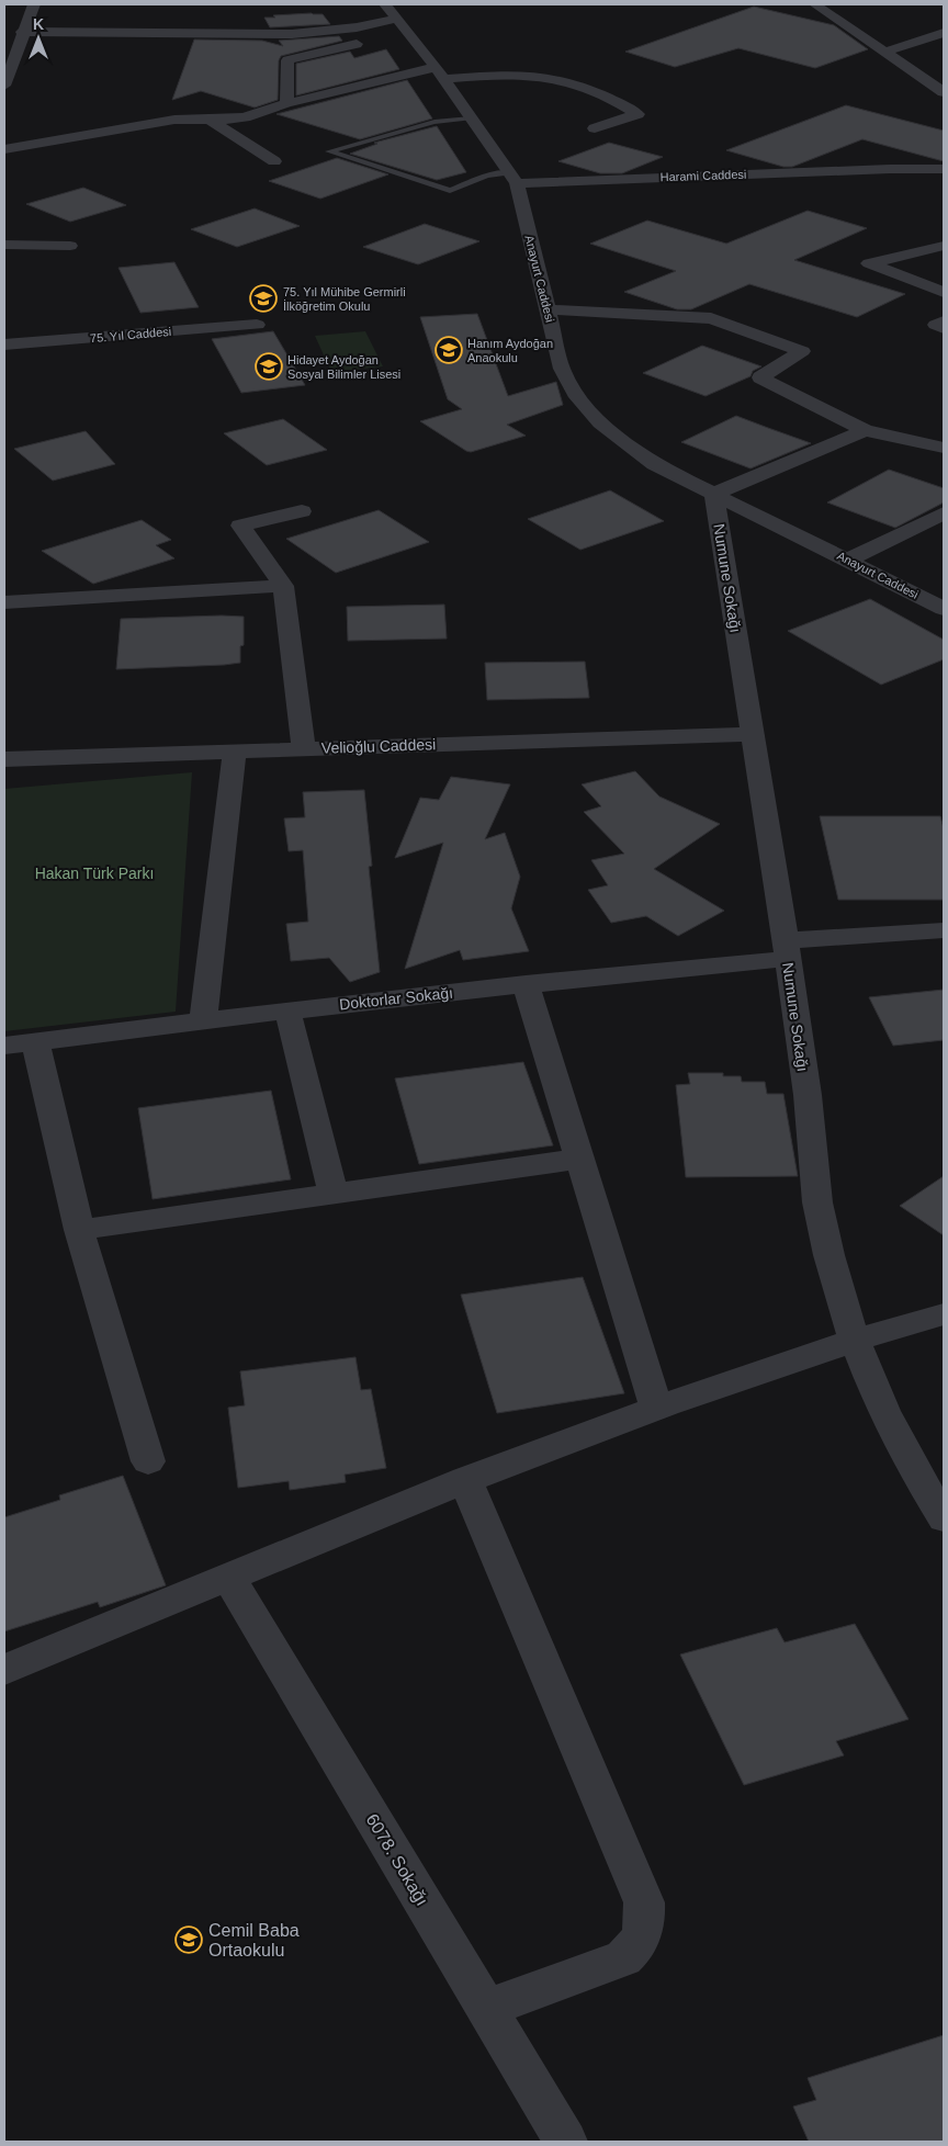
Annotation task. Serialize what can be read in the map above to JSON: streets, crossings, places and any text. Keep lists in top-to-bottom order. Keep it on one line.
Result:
{"streets":{"street":["Harami Caddesi","Anayurt Caddesi","75. Yıl Caddesi","Numune Sokağı","Velioğlu Caddesi","Doktorlar Sokağı","6078. Sokağı"]},"crossings":[["Harami Caddesi","Anayurt Caddesi"],["Anayurt Caddesi","Numune Sokağı"],["Numune Sokağı","Velioğlu Caddesi"],["Numune Sokağı","Doktorlar Sokağı"]],"parks":["Hakan Türk Parkı"],"places":{"school or university":["75. Yıl Mühibe Germirli İlköğretim Okulu","Hanım Aydoğan Anaokulu","Hidayet Aydoğan Sosyal Bilimler Lisesi","Cemil Baba Ortaokulu"]},"north":"top"}
